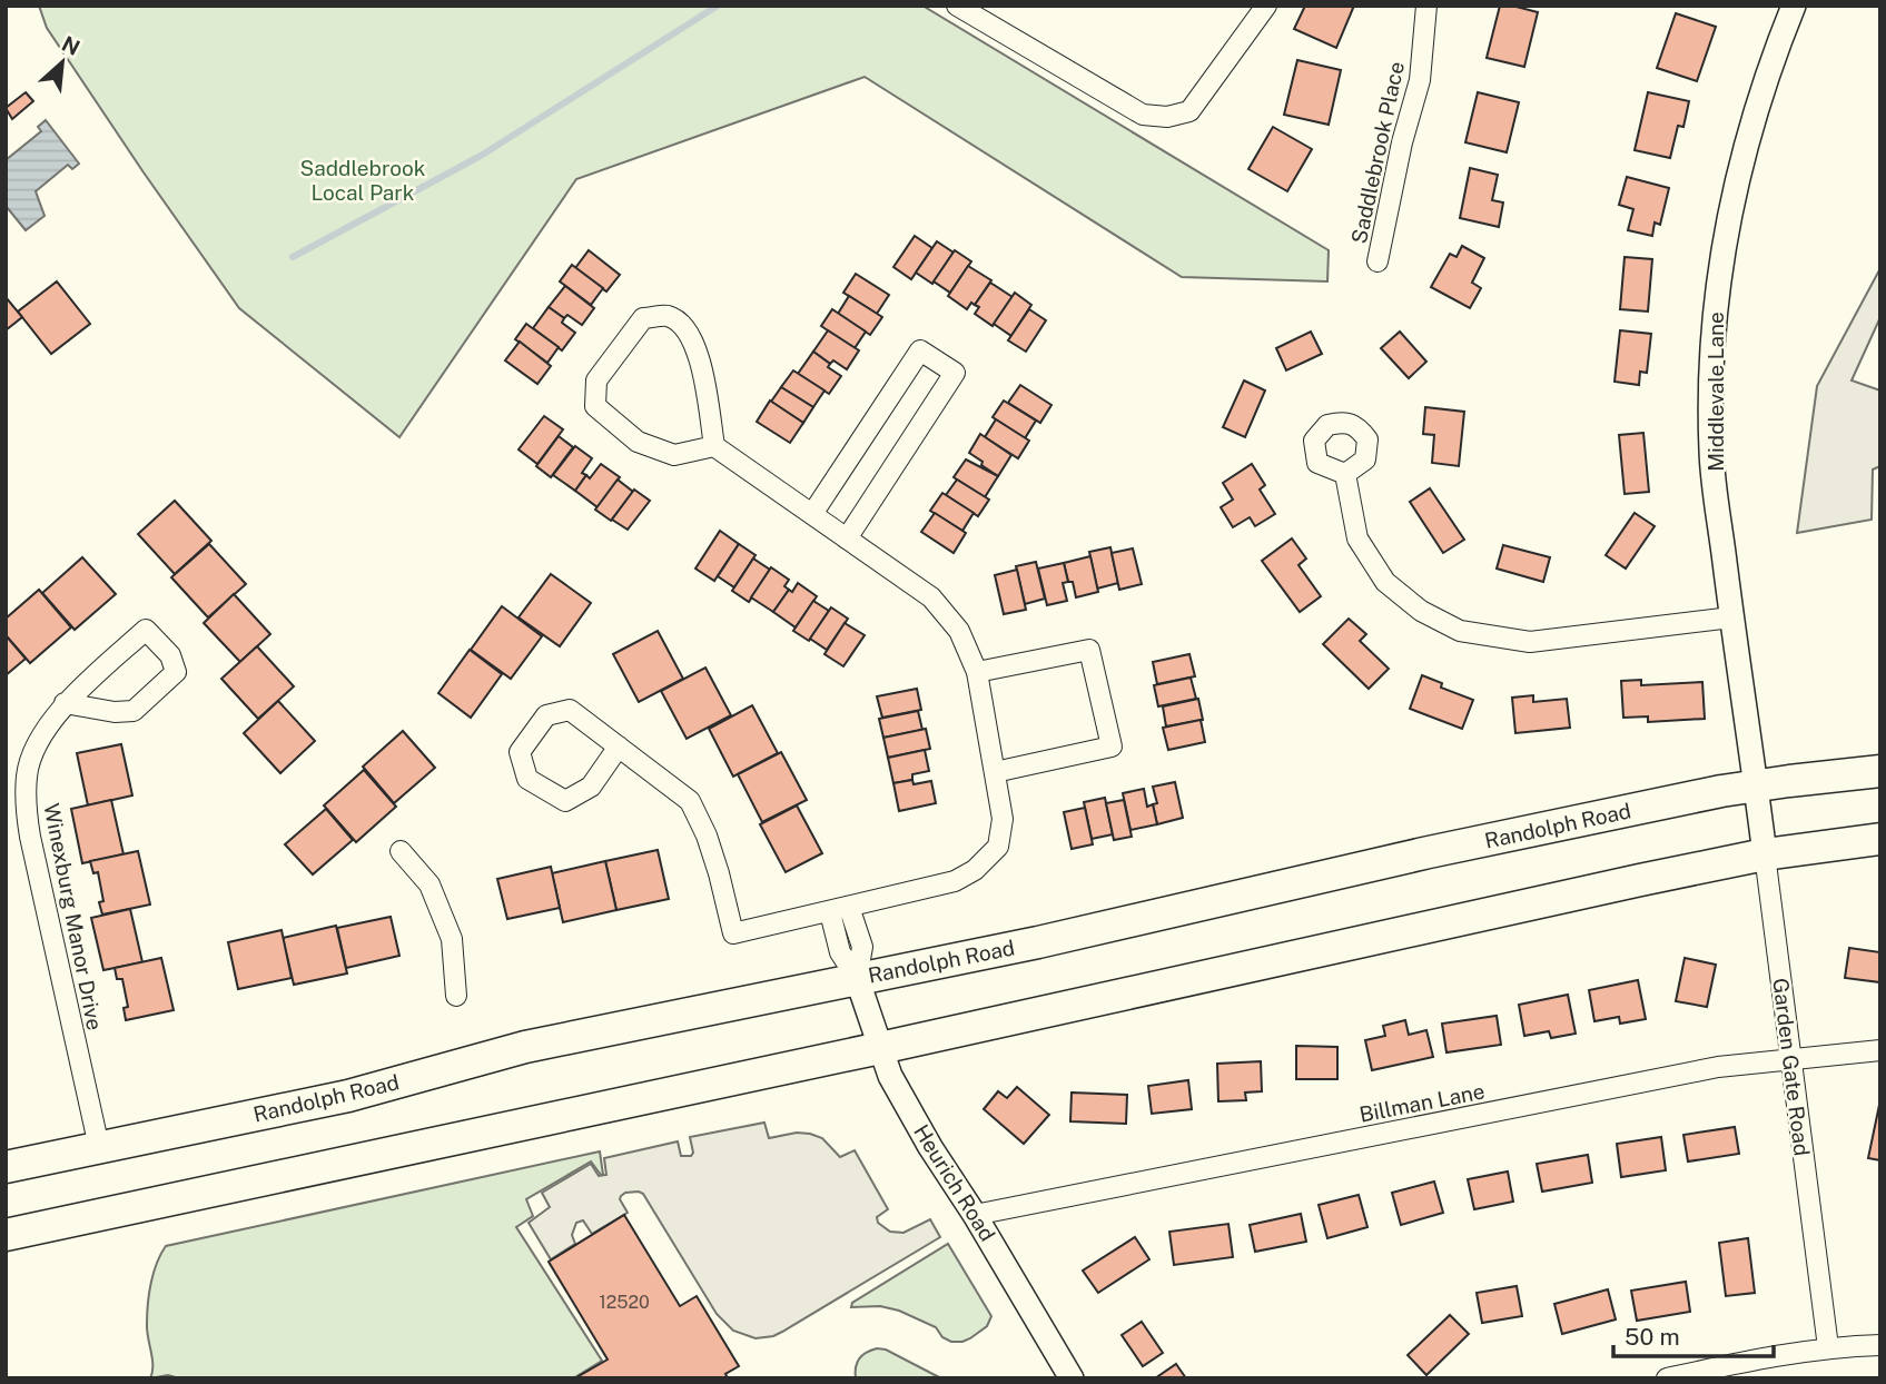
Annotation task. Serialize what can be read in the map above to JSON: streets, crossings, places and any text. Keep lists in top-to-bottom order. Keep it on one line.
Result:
{"streets":{"main road":["Randolph Road"],"street":["Saddlebrook Place","Middlevale Lane","Winexburg Manor Drive","Garden Gate Road","Billman Lane","Heurich Road"]},"crossings":[["Middlevale Lane","Randolph Road"],["Middlevale Lane","Garden Gate Road"],["Randolph Road","Winexburg Manor Drive"],["Randolph Road","Garden Gate Road"],["Randolph Road","Heurich Road"],["Garden Gate Road","Billman Lane"],["Billman Lane","Heurich Road"]],"parks":["Saddlebrook Local Park"],"house_numbers":["12520"],"scale_bar":"50 m","north":"top right"}
